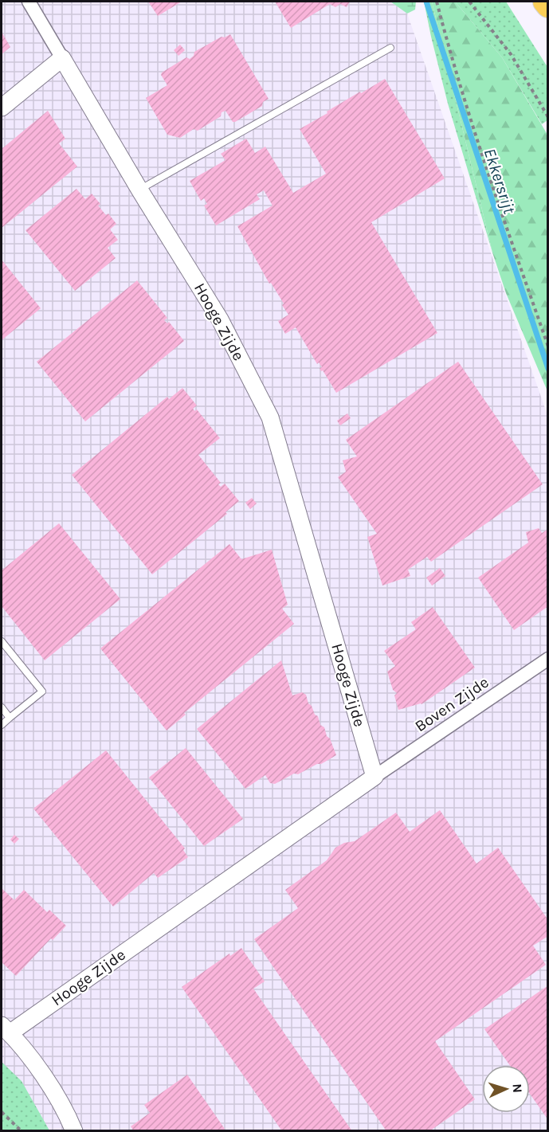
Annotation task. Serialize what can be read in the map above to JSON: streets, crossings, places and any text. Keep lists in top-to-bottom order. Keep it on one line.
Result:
{"streets":{"street":["Hooge Zijde","Boven Zijde"]},"crossings":[["Hooge Zijde","Boven Zijde"]],"water":["Ekkersrijt"],"north":"right"}
